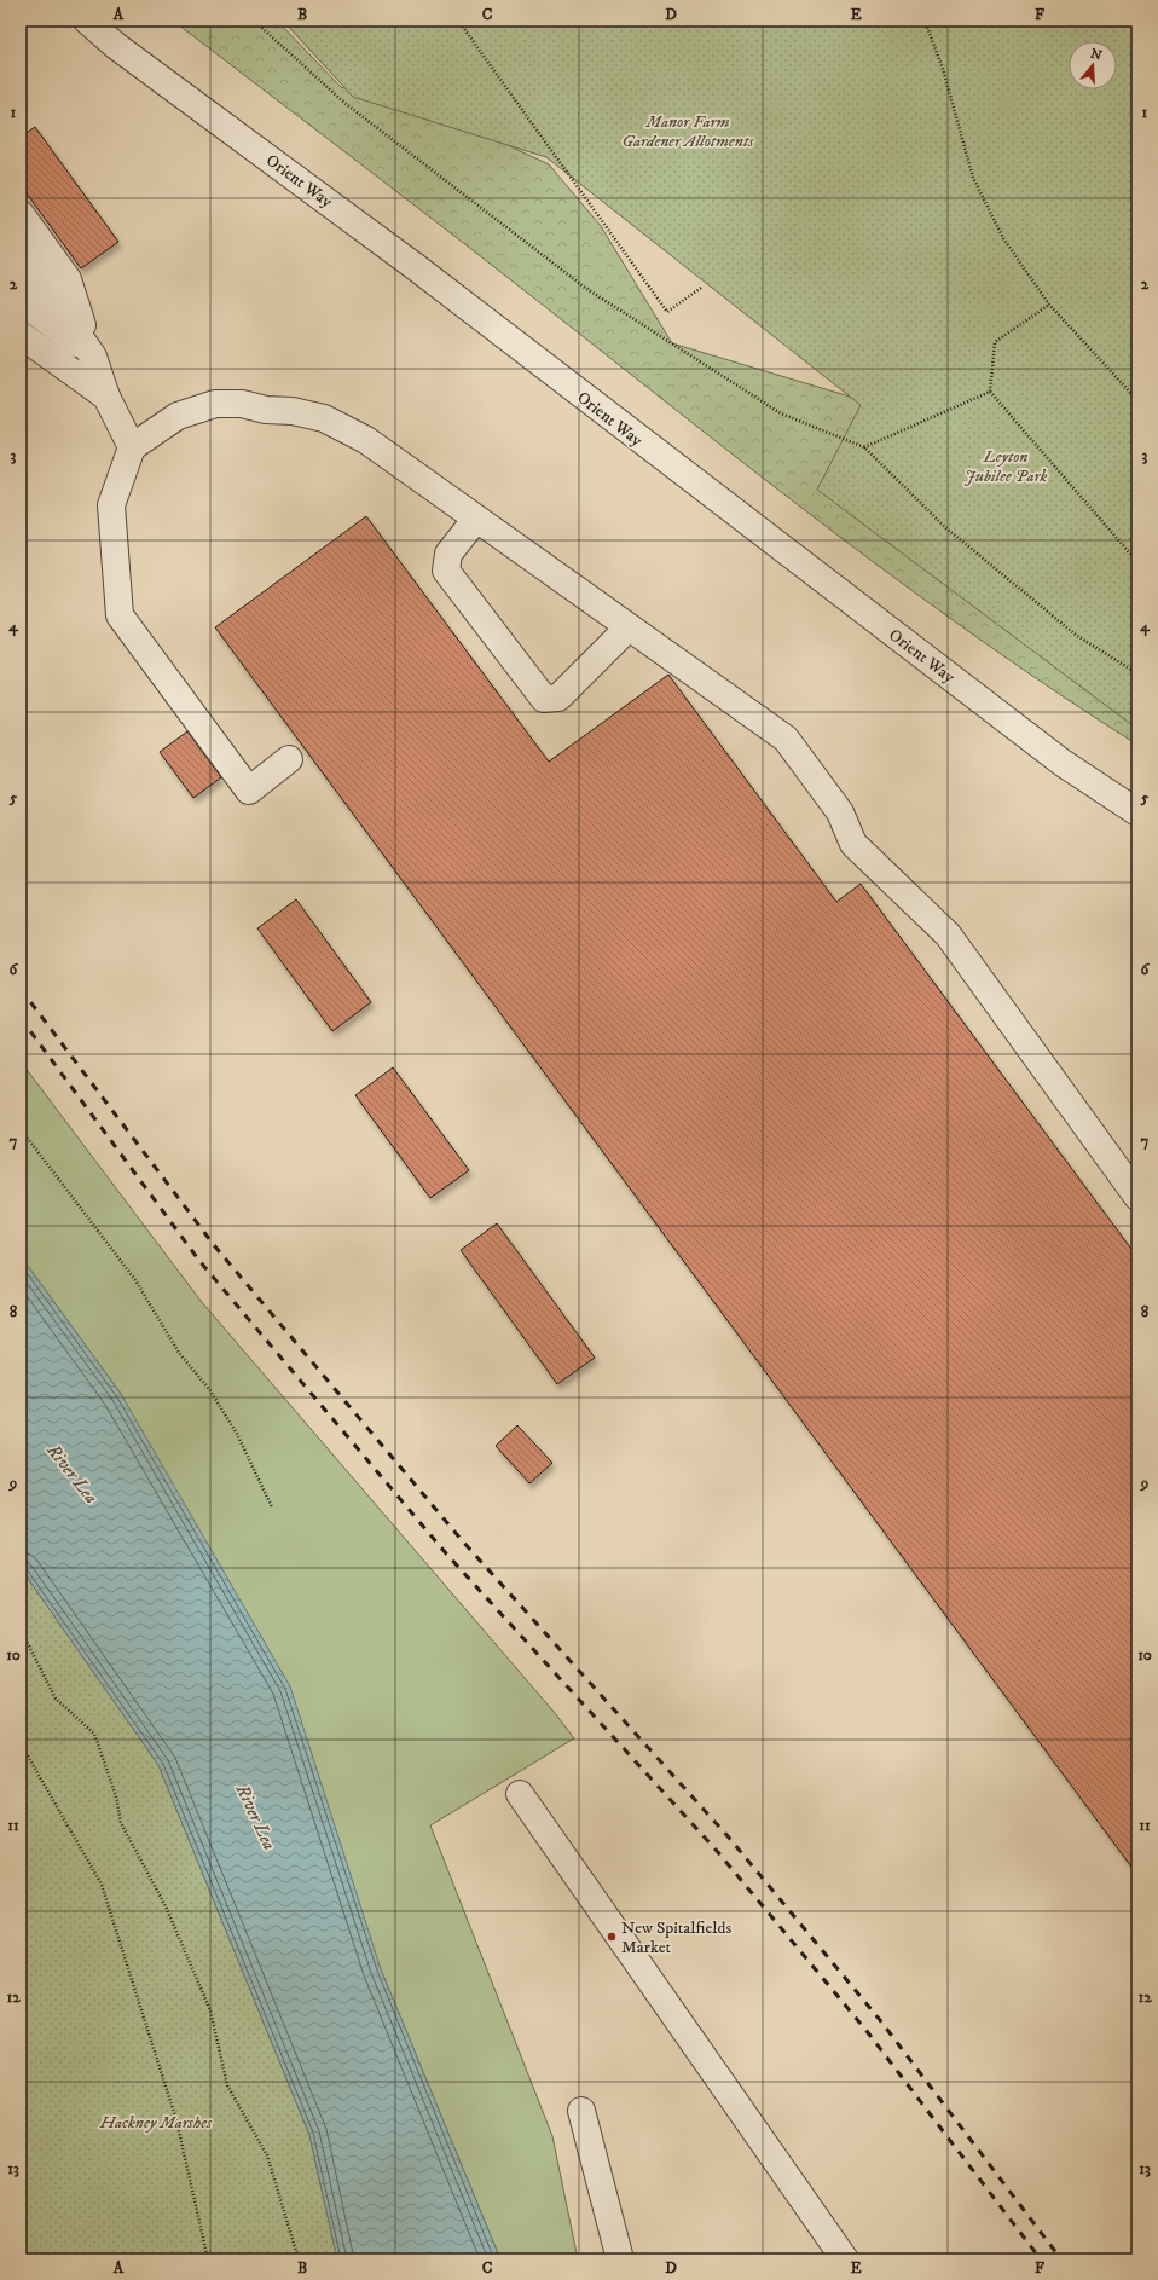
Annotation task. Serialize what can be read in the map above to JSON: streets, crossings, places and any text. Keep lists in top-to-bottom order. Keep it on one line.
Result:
{"streets":{"street":["Orient Way"]},"water":["River Lea"],"parks":["Manor Farm Gardener Allotments","Leyton Jubilee Park","Hackney Marshes"],"places":["New Spitalfields Market"],"north":"top","grid":{"columns":["A","B","C","D","E","F"],"rows":["1","2","3","4","5","6","7","8","9","10","11","12","13"]}}
